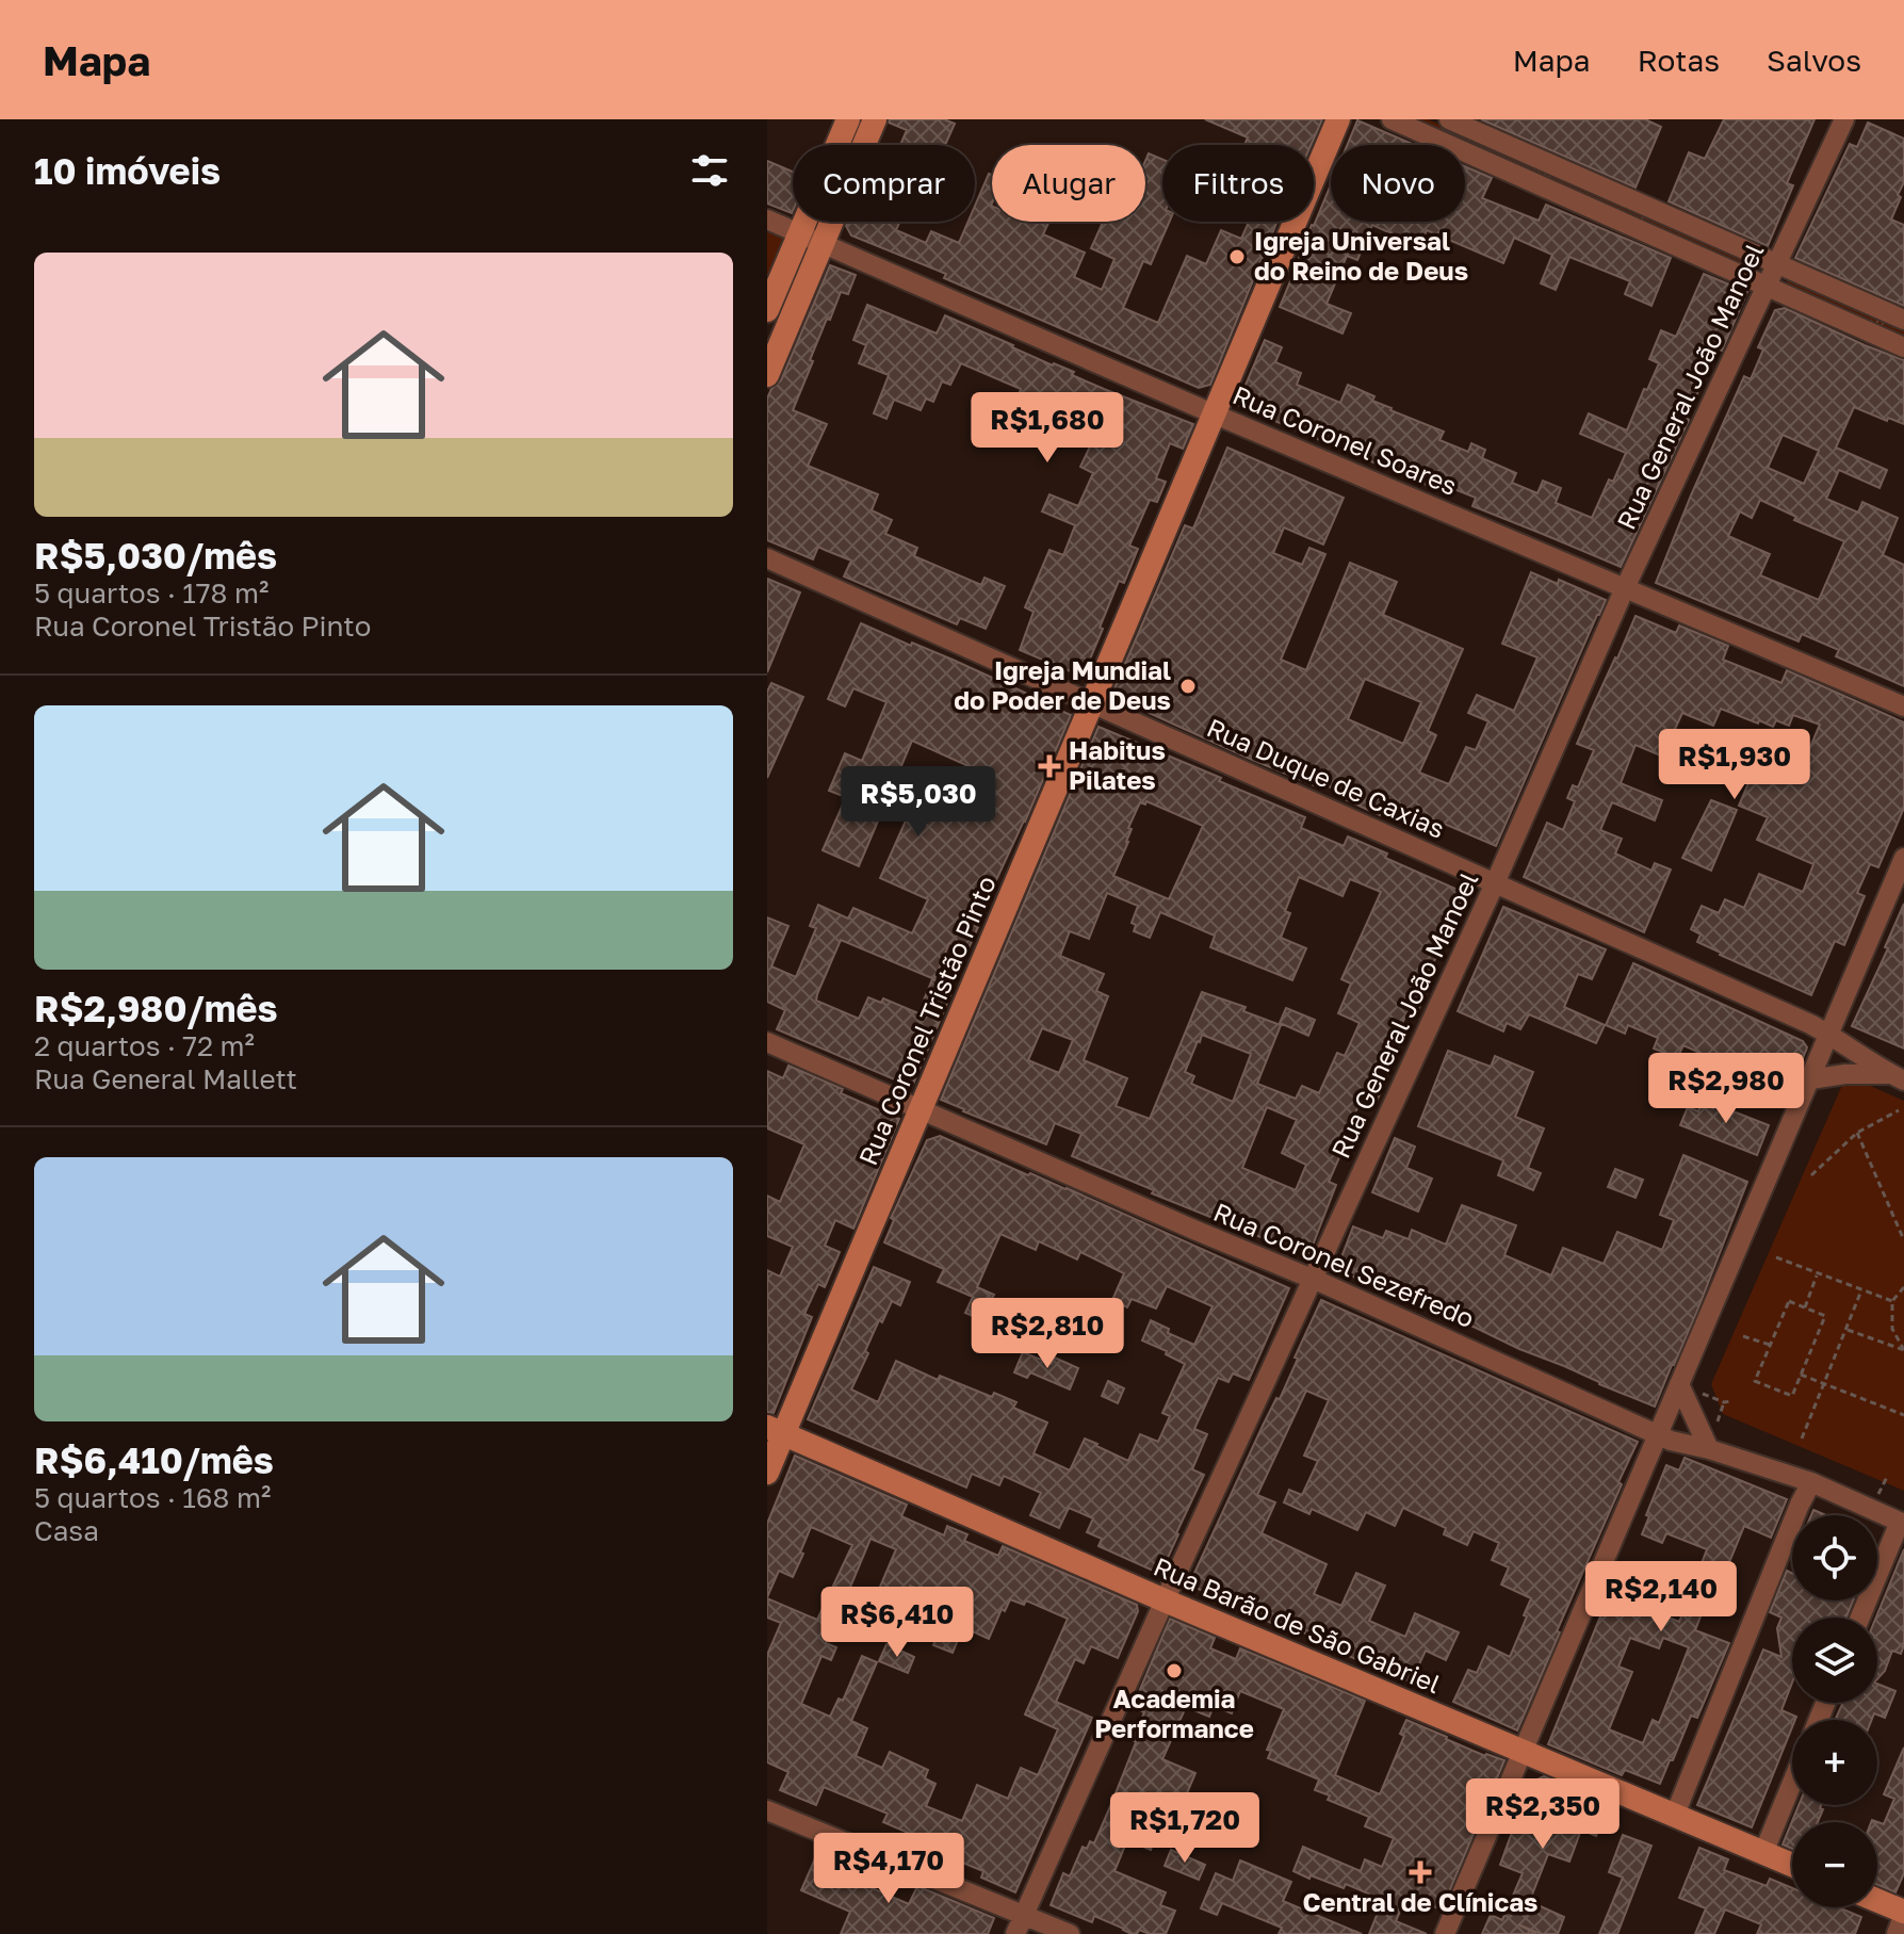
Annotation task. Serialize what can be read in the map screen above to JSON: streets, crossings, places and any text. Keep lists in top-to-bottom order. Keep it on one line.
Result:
{"streets":{"main road":["Rua Coronel Tristão Pinto","Rua Barão de São Gabriel"],"street":["Rua General João Manoel","Rua Coronel Soares","Rua Duque de Caxias","Rua Coronel Sezefredo"]},"crossings":[["Rua General João Manoel","Rua Coronel Soares"],["Rua General João Manoel","Rua Duque de Caxias"],["Rua General João Manoel","Rua Coronel Sezefredo"],["Rua General João Manoel","Rua Barão de São Gabriel"],["Rua Coronel Soares","Rua Coronel Tristão Pinto"],["Rua Duque de Caxias","Rua Coronel Tristão Pinto"],["Rua Coronel Tristão Pinto","Rua Coronel Sezefredo"],["Rua Coronel Tristão Pinto","Rua Barão de São Gabriel"]],"places":{"other":["Igreja Universal do Reino de Deus","Igreja Mundial do Poder de Deus","Academia Performance"],"health":["Habitus Pilates","Central de Clínicas"]},"page":{"header":"Mapa","nav":["Mapa","Rotas","Salvos"],"heading":"10 imóveis","chip":["Comprar","Alugar","Filtros","Novo"],"list":[{"name":"R$5,030/mês","note":"5 quartos · 178 m² · Rua Coronel Tristão Pinto"},{"name":"R$2,980/mês","note":"2 quartos · 72 m² · Rua General Mallett"},{"name":"R$6,410/mês","note":"5 quartos · 168 m² · Casa"}],"price":["R$1,680","R$1,930","R$5,030","R$2,980","R$2,810","R$2,140","R$6,410","R$2,350","R$1,720","R$4,170"],"map_buttons":["+","−"]}}
